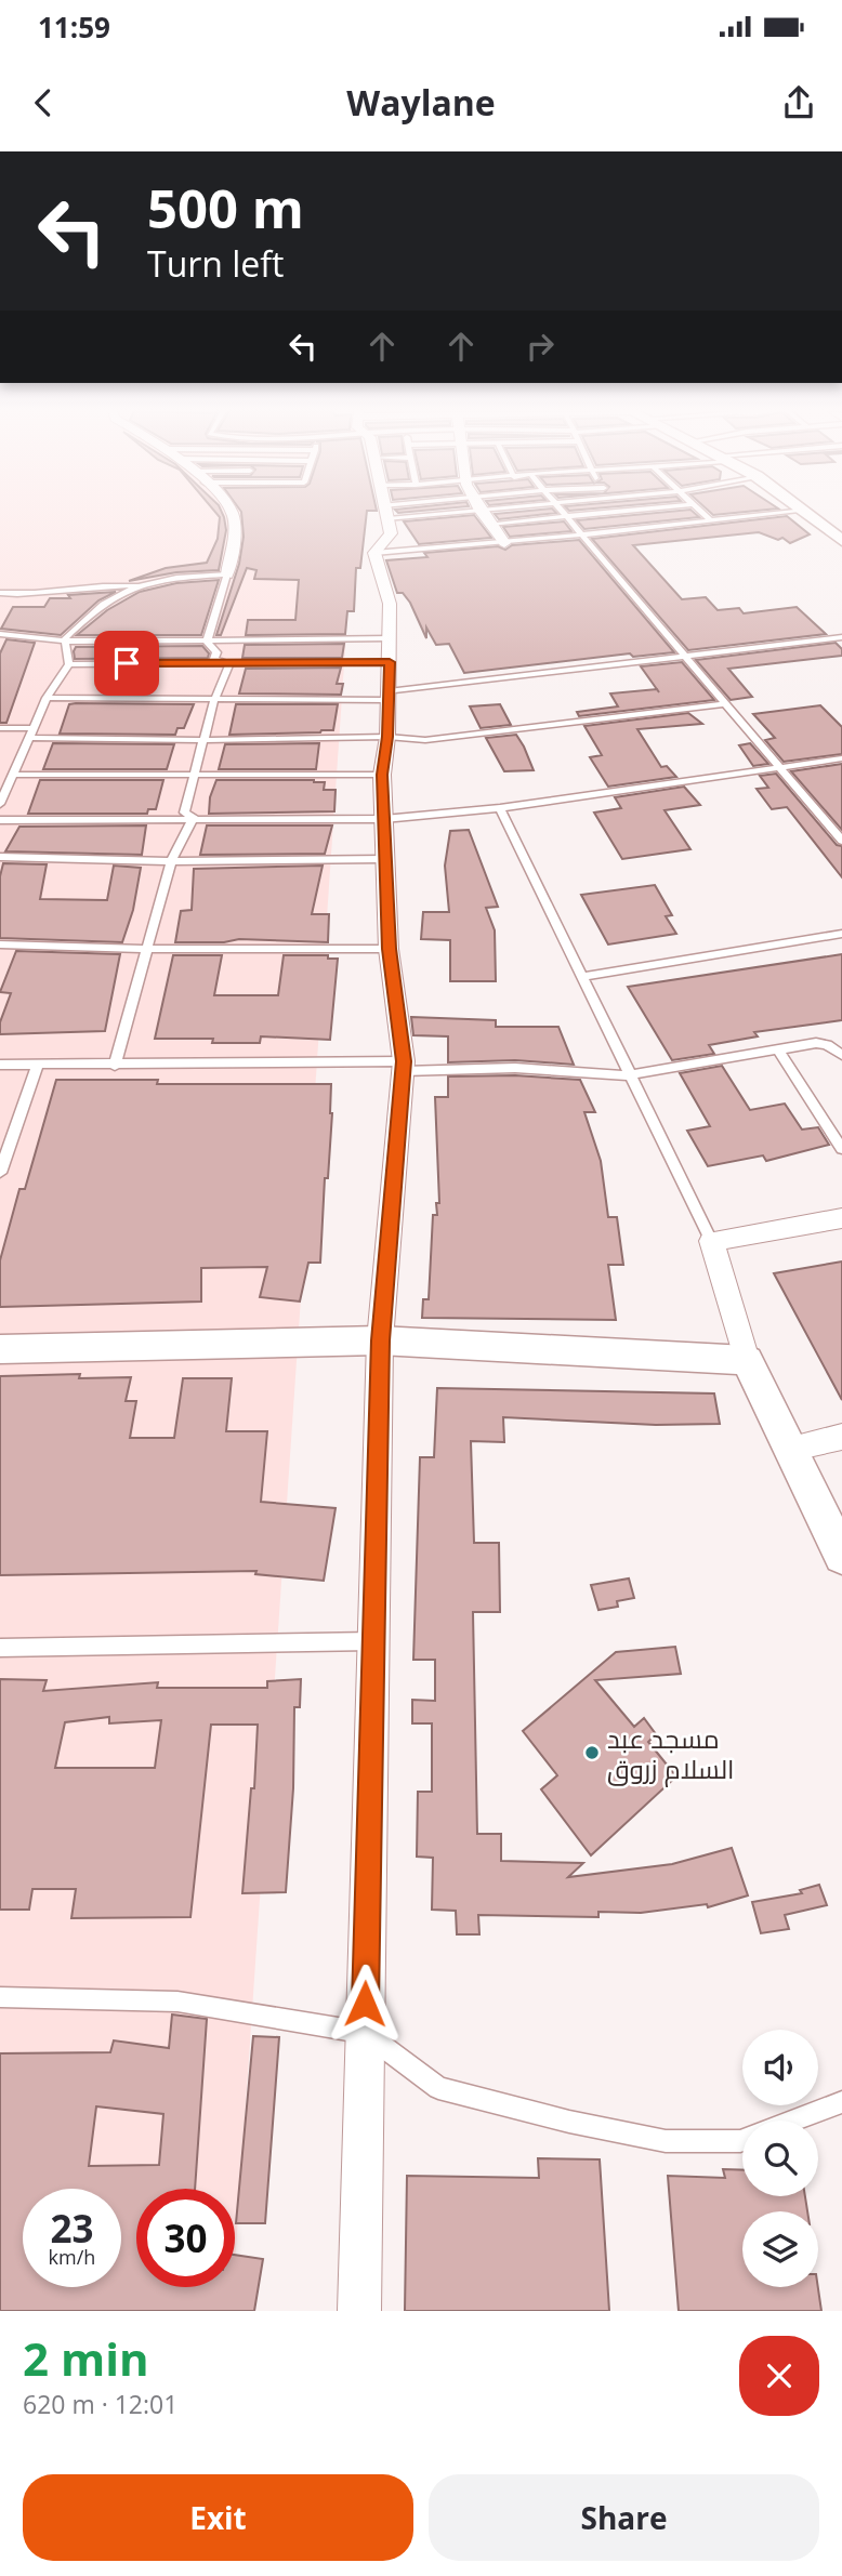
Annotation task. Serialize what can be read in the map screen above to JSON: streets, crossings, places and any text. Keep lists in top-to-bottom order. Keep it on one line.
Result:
{"places":["مسجد عبد السلام زروق"],"page":{"status":"11:59","header":"Waylane","turn":["500 m","Turn left"],"speed":"23 km/h","limit":"30","heading":["2 min","620 m · 12:01"],"buttons":["Exit","Share"]}}
